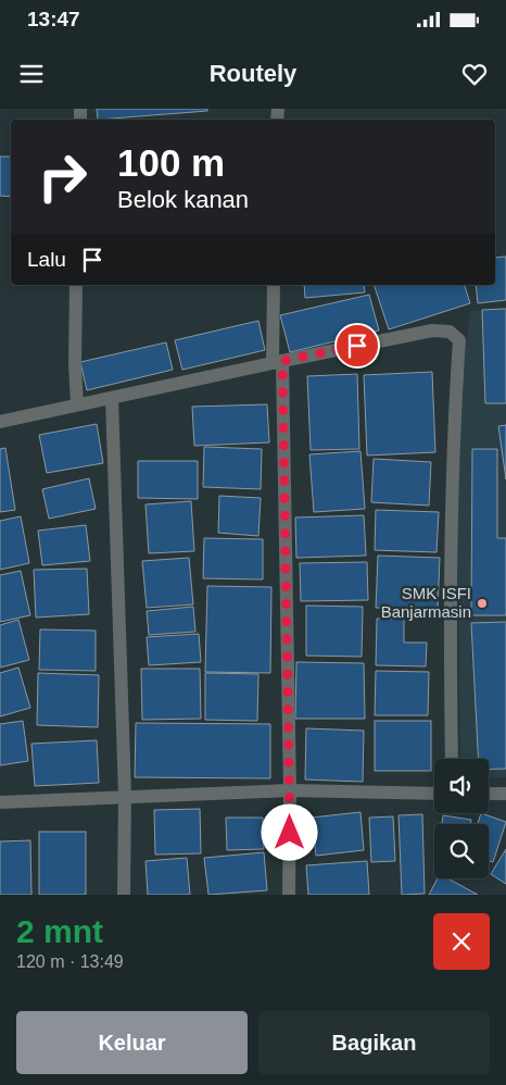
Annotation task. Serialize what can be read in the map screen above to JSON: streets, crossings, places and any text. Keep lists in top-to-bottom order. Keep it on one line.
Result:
{"places":["SMK ISFI Banjarmasin"],"page":{"status":"13:47","header":"Routely","turn":["100 m","Belok kanan"],"then":"Lalu","heading":["2 mnt","120 m · 13:49"],"buttons":["Keluar","Bagikan"]}}
